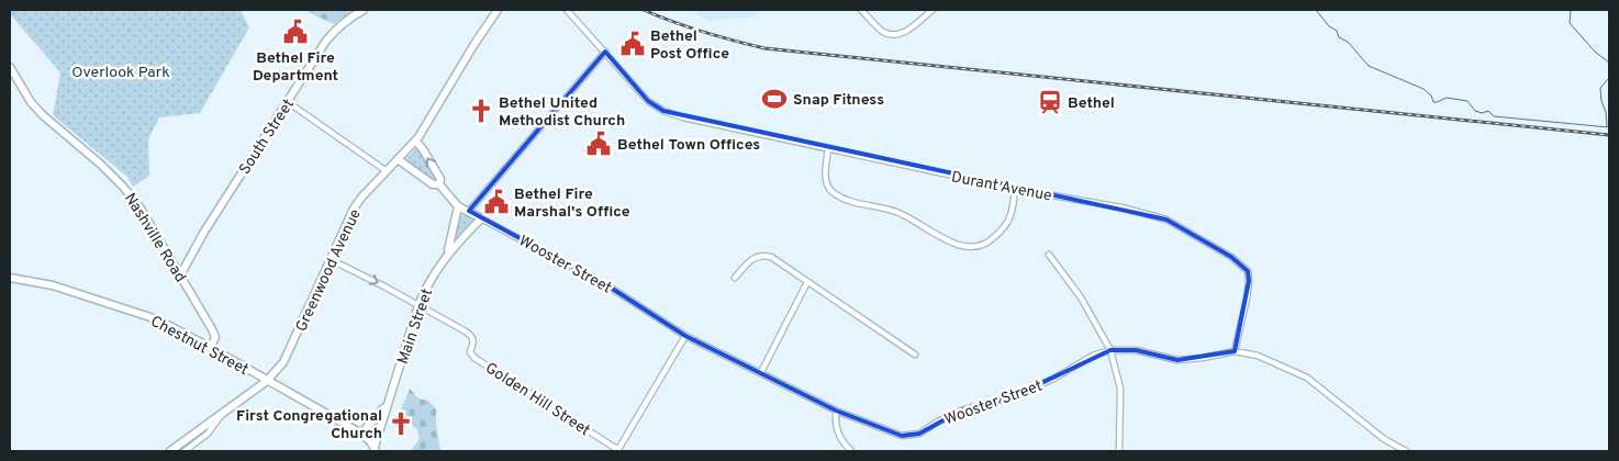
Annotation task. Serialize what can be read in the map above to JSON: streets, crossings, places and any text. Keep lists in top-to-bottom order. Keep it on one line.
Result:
{"streets":{"street":["South Street","Durant Avenue","Nashville Road","Wooster Street","Greenwood Avenue","Main Street","Chestnut Street","Golden Hill Street"]},"crossings":[["South Street","Nashville Road"],["Durant Avenue","Wooster Street"],["Nashville Road","Chestnut Street"],["Wooster Street","Main Street"],["Greenwood Avenue","Chestnut Street"],["Main Street","Chestnut Street"],["Main Street","Golden Hill Street"]],"parks":["Overlook Park"],"places":{"public building":["Bethel Fire Department","Bethel Post Office","Bethel Town Offices","Bethel Fire Marshal's Office"],"sports":["Snap Fitness"],"station":["Bethel"],"church":["Bethel United Methodist Church","First Congregational Church"]}}
